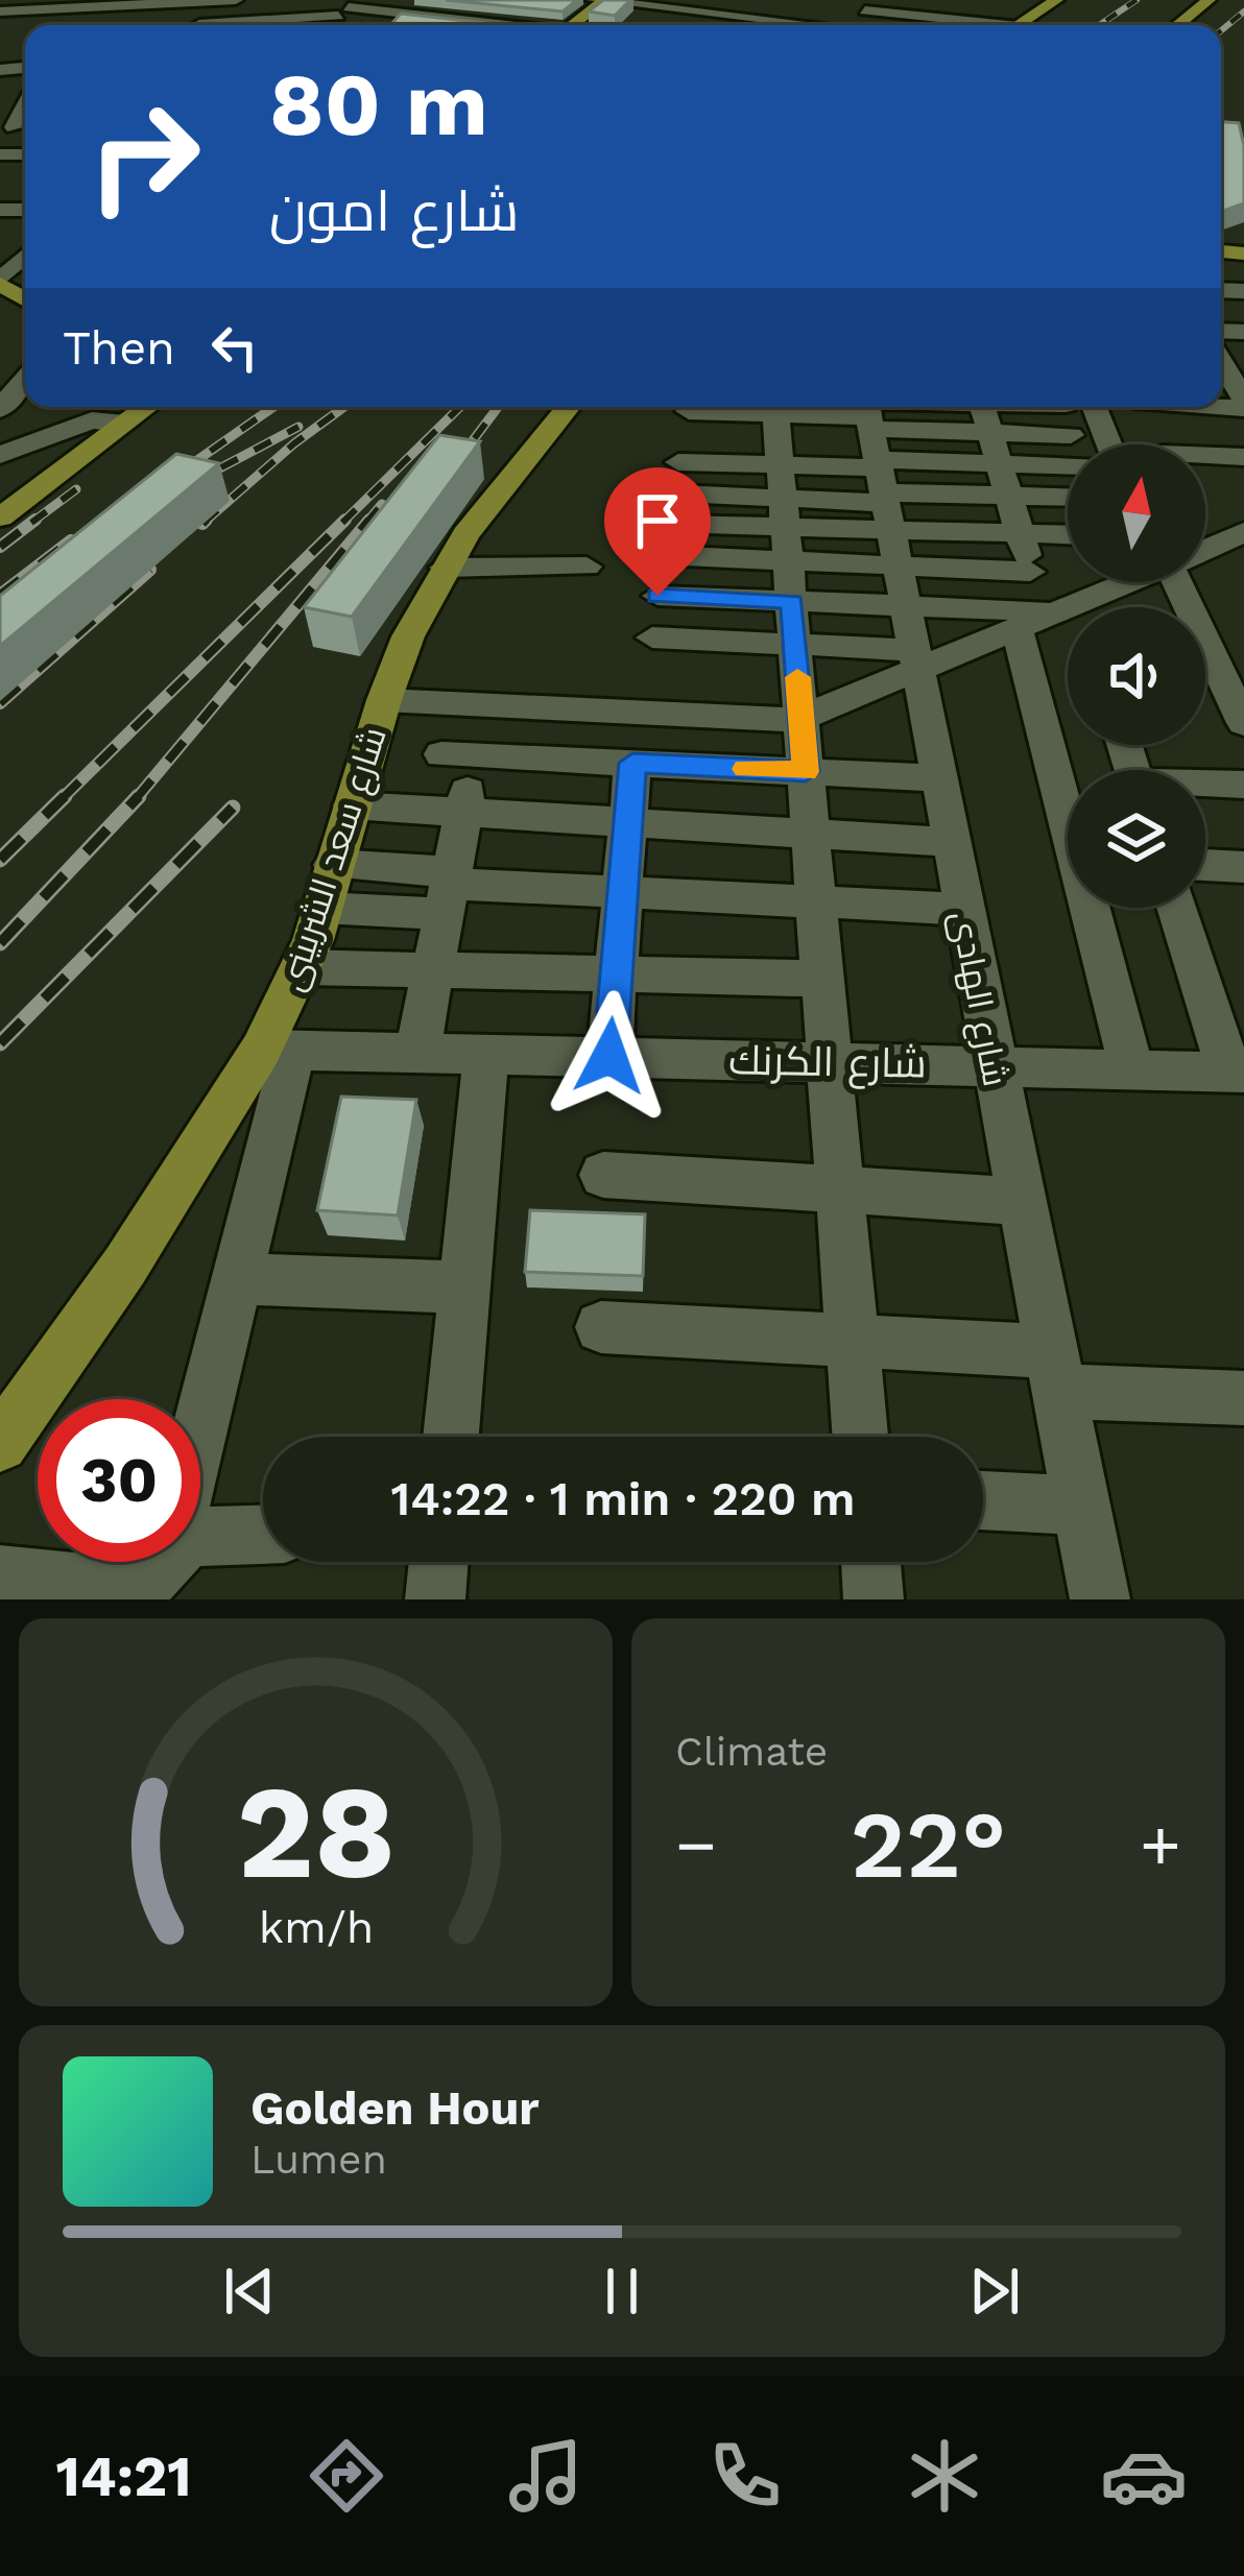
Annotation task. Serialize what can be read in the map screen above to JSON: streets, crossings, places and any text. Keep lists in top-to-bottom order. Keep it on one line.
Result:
{"streets":{"main road":["شارع سعد الشربينى"],"street":["شارع الهادى","شارع الكرنك"]},"crossings":[["شارع سعد الشربينى","شارع الكرنك"],["شارع الهادى","شارع الكرنك"]],"north":"top","page":{"turn":["80 m","شارع امون"],"then":"Then","limit":"30","trip":"14:22 · 1 min · 220 m","tile":"Climate","heat":["−","22°","+"],"song":["Golden Hour","Lumen"],"tabs":"14:21","gauge":["28","km/h"]}}
